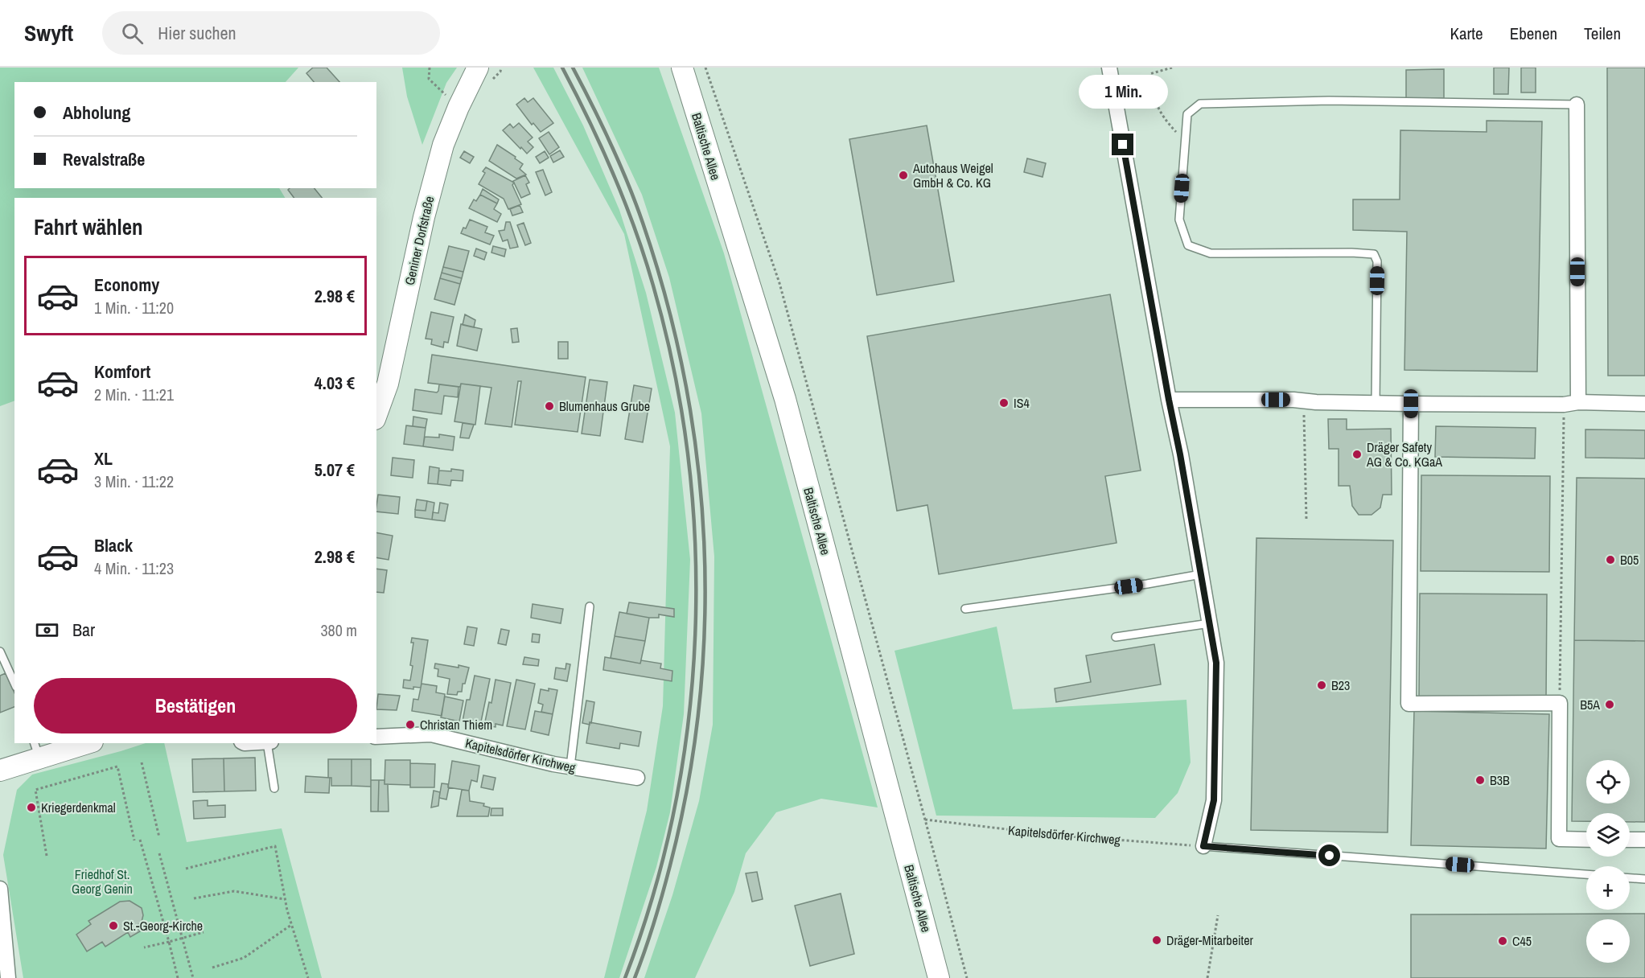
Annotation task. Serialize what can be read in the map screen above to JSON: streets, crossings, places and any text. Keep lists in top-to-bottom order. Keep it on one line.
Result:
{"streets":{"main road":["Baltische Allee","Geniner Dorfstraße"],"street":["Kapitelsdörfer Kirchweg"]},"parks":["Friedhof St. Georg Genin"],"places":["Autohaus Weigel GmbH & Co. KG","IS4","Blumenhaus Grube","Dräger Safety AG & Co. KGaA","B05","B23","B5A","Christan Thiem","B3B","Kriegerdenkmal","St.-Georg-Kirche","Dräger-Mitarbeiter","C45"],"page":{"header":"Swyft","search":"Hier suchen","nav":["Karte","Ebenen","Teilen"],"bubble":"1 Min.","banner":["Abholung","Revalstraße"],"heading":"Fahrt wählen","list":[{"name":"Economy","note":"1 Min. · 11:20","value":"2.98 €"},{"name":"Komfort","note":"2 Min. · 11:21","value":"4.03 €"},{"name":"XL","note":"3 Min. · 11:22","value":"5.07 €"},{"name":"Black","note":"4 Min. · 11:23","value":"2.98 €"}],"pay":["Bar","380 m"],"buttons":"Bestätigen","map_buttons":["+","−"]}}
